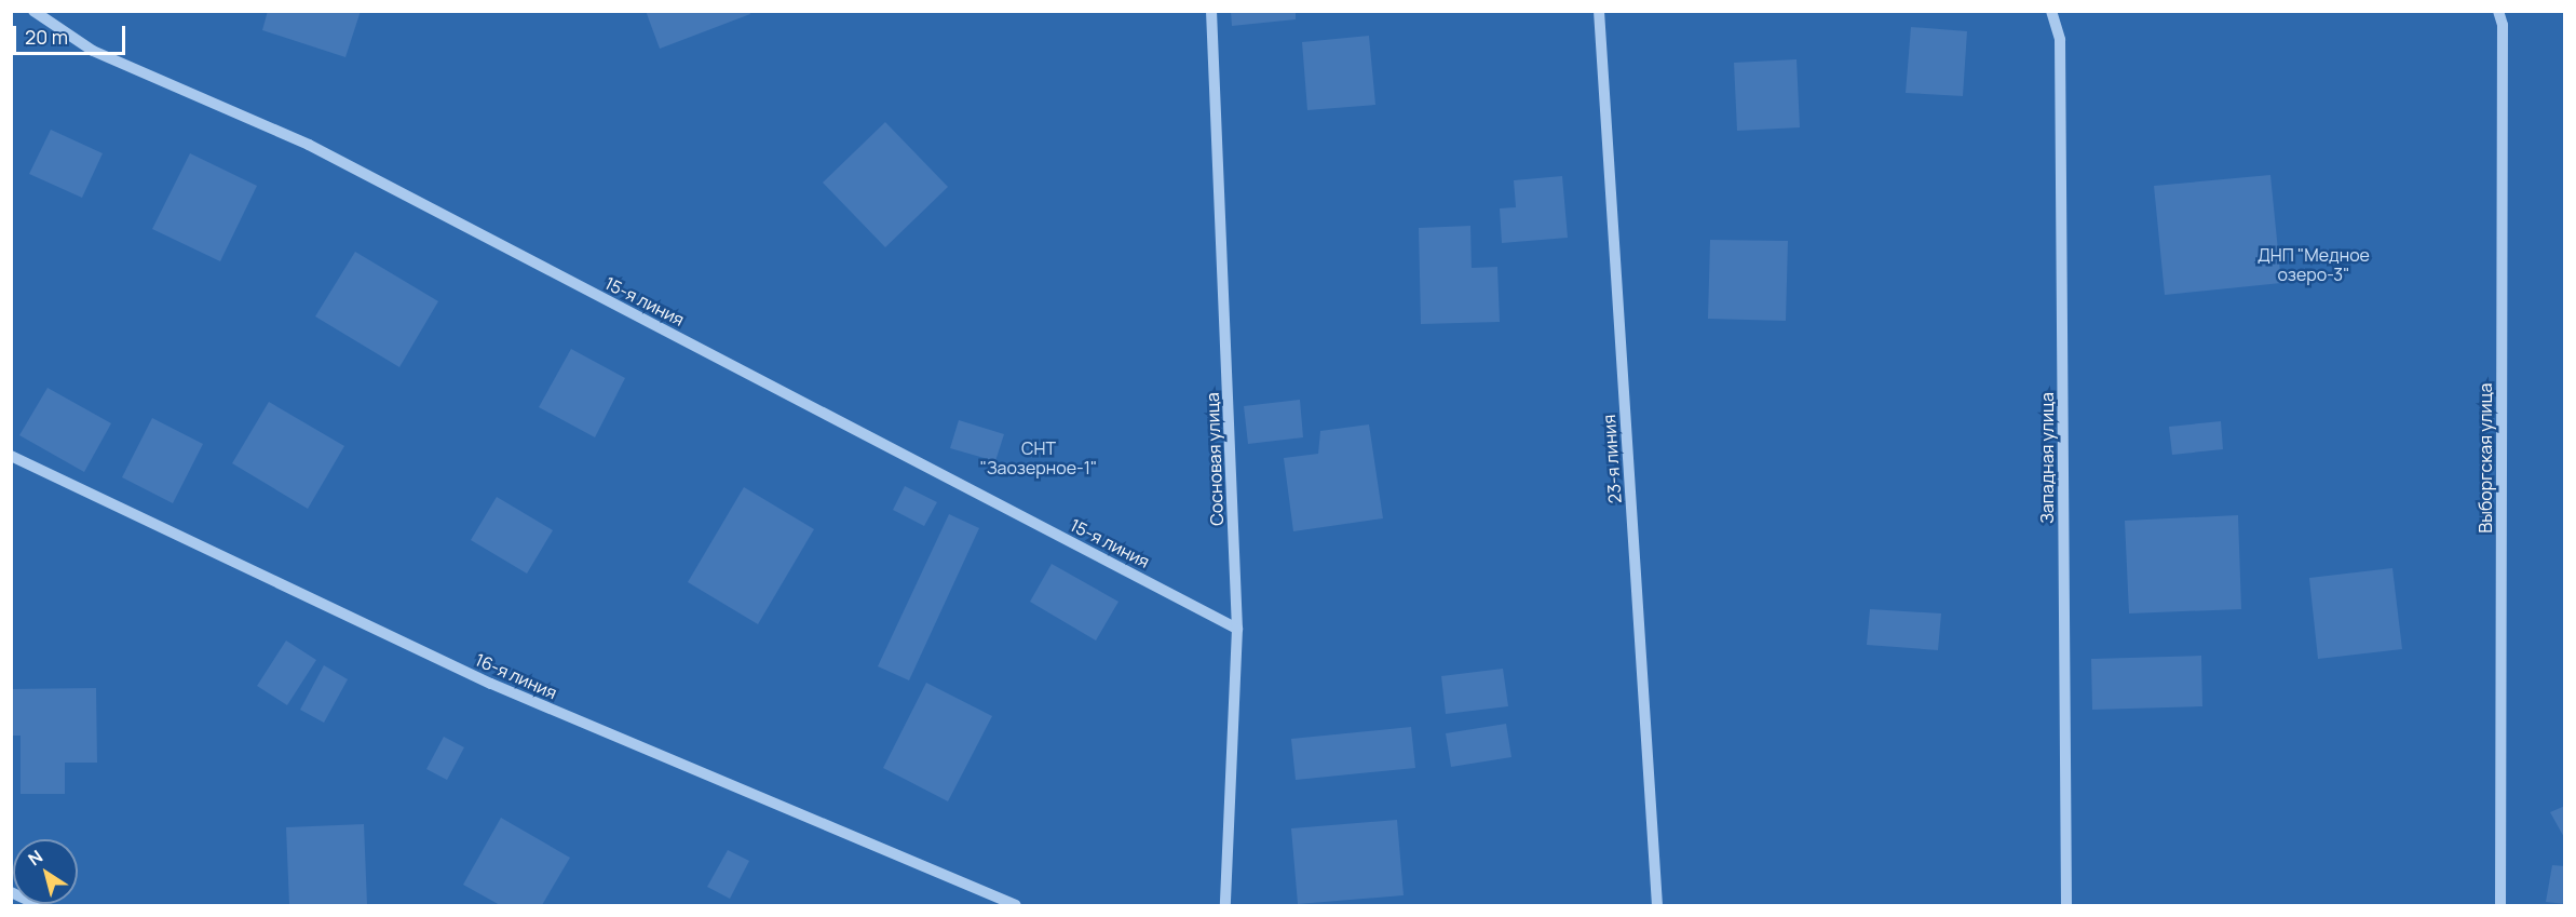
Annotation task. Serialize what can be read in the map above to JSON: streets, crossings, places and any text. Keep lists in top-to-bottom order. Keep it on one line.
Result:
{"streets":{"street":["15-я линия","Западная улица","Выборгская улица","Сосновая улица","23-я линия","16-я линия"]},"crossings":[["15-я линия","Сосновая улица"]],"parks":["ДНП \"Медное озеро-3\"","СНТ \"Заозерное-1\""],"scale_bar":"20 m","north":"top left"}
